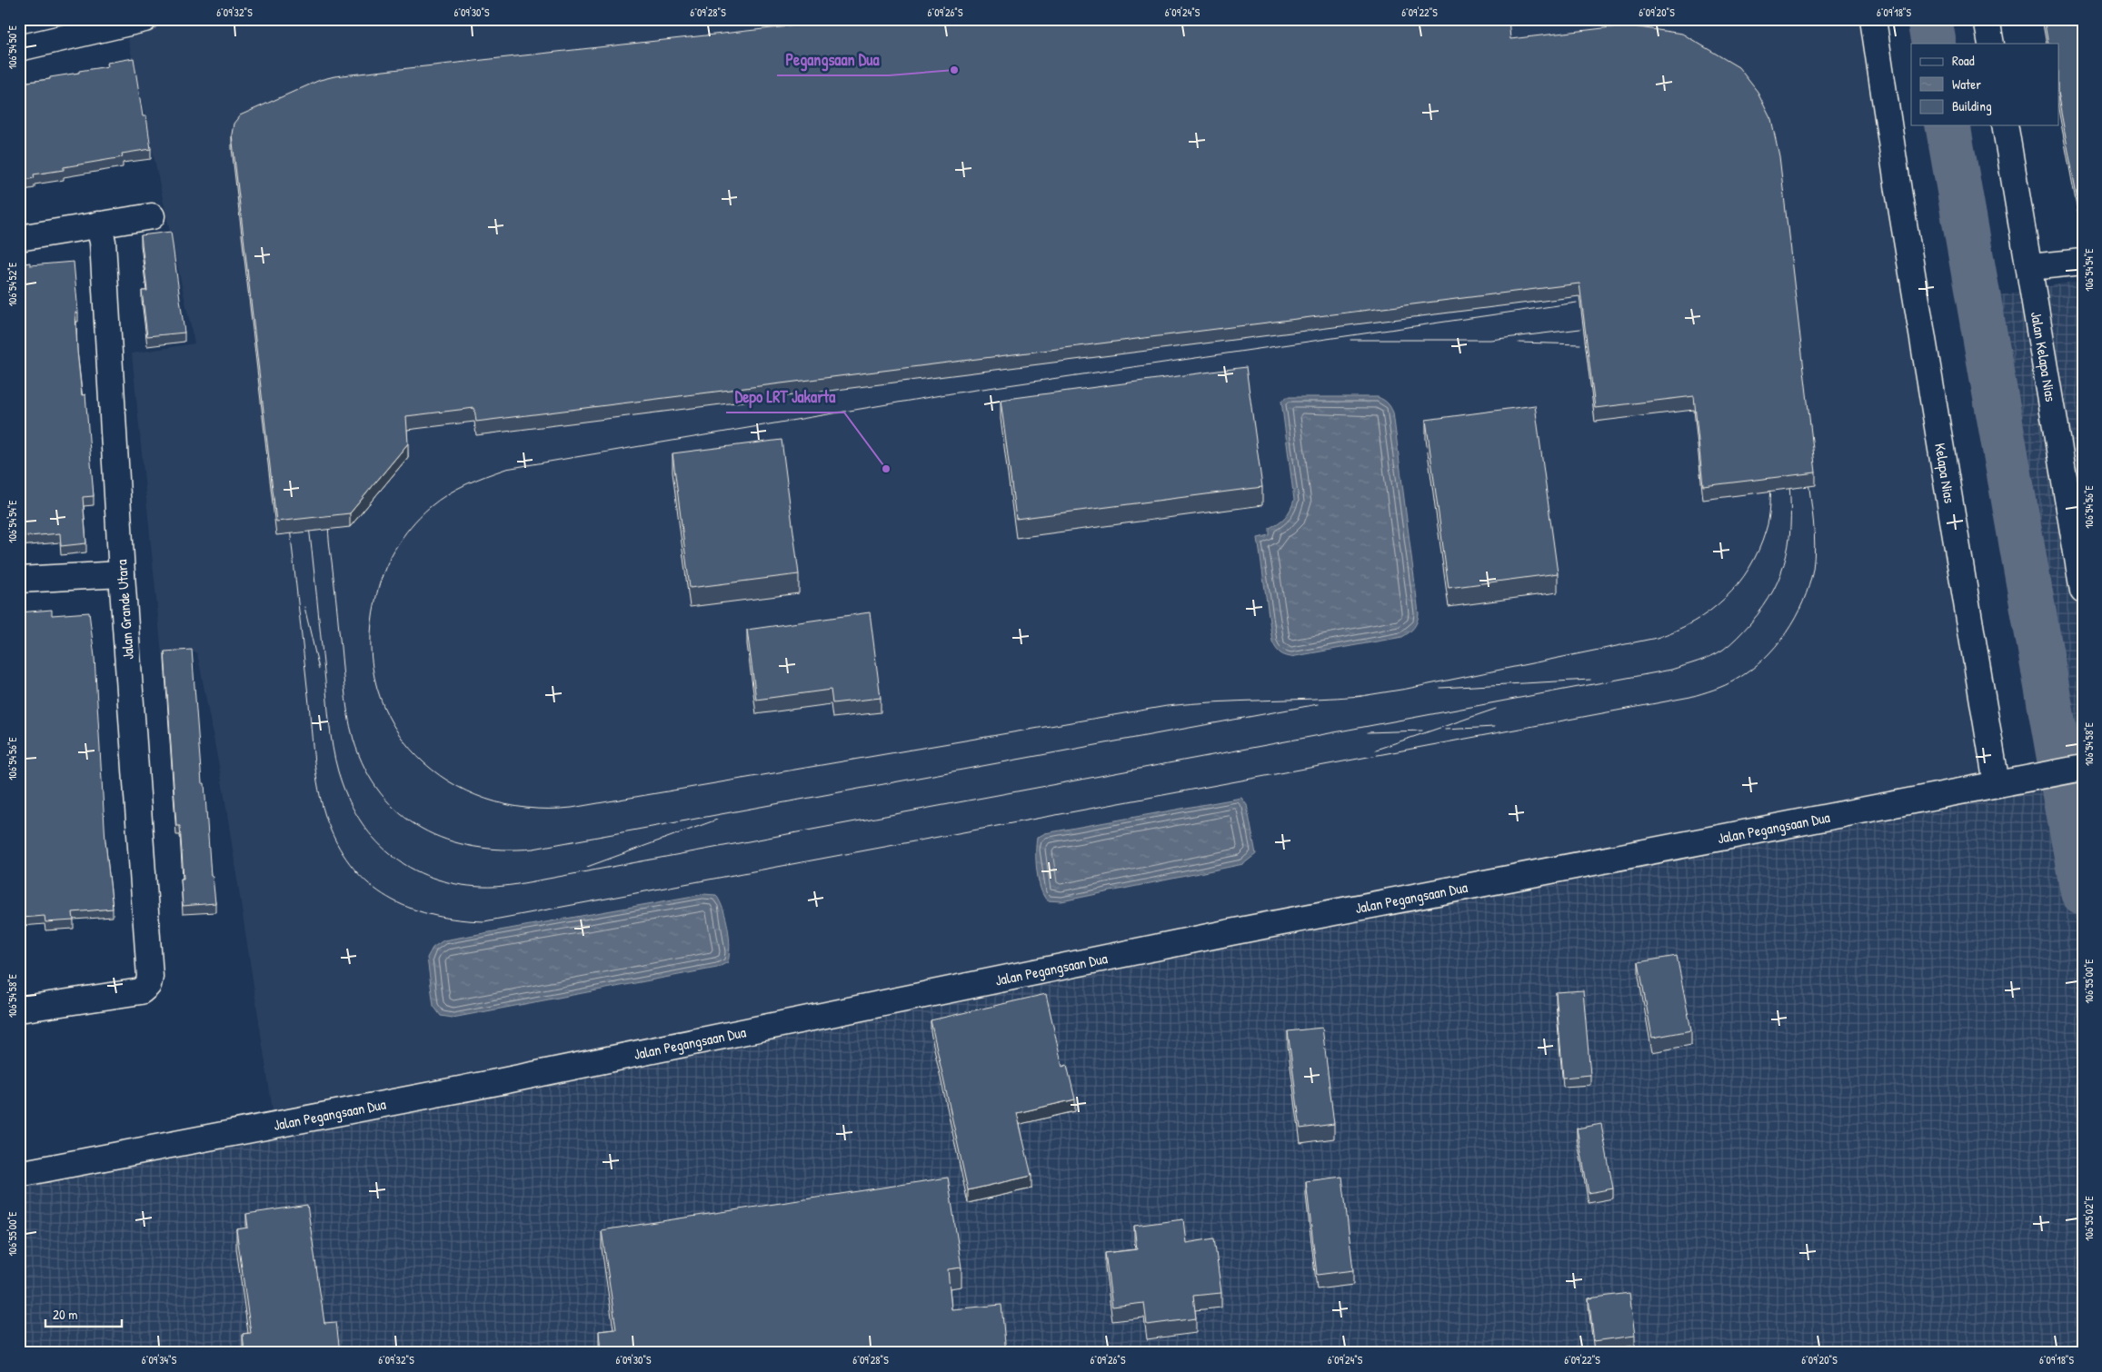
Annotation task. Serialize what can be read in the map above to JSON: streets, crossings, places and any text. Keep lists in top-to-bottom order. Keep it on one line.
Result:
{"streets":{"street":["Jalan Kelapa Nias","Kelapa Nias","Jalan Grande Utara","Jalan Pegangsaan Dua"]},"crossings":[["Kelapa Nias","Jalan Pegangsaan Dua"]],"places":["Pegangsaan Dua","Depo LRT Jakarta"],"legend":["Road","Water","Building"],"scale_bar":"20 m","coordinates":["6°09'32\"S","6°09'30\"S","6°09'28\"S","6°09'26\"S","6°09'24\"S","6°09'22\"S","6°09'20\"S","6°09'18\"S","106°54'50\"E","106°54'54\"E","106°54'52\"E","106°54'56\"E","106°54'58\"E","106°55'00\"E","106°55'02\"E","6°09'34\"S"]}
